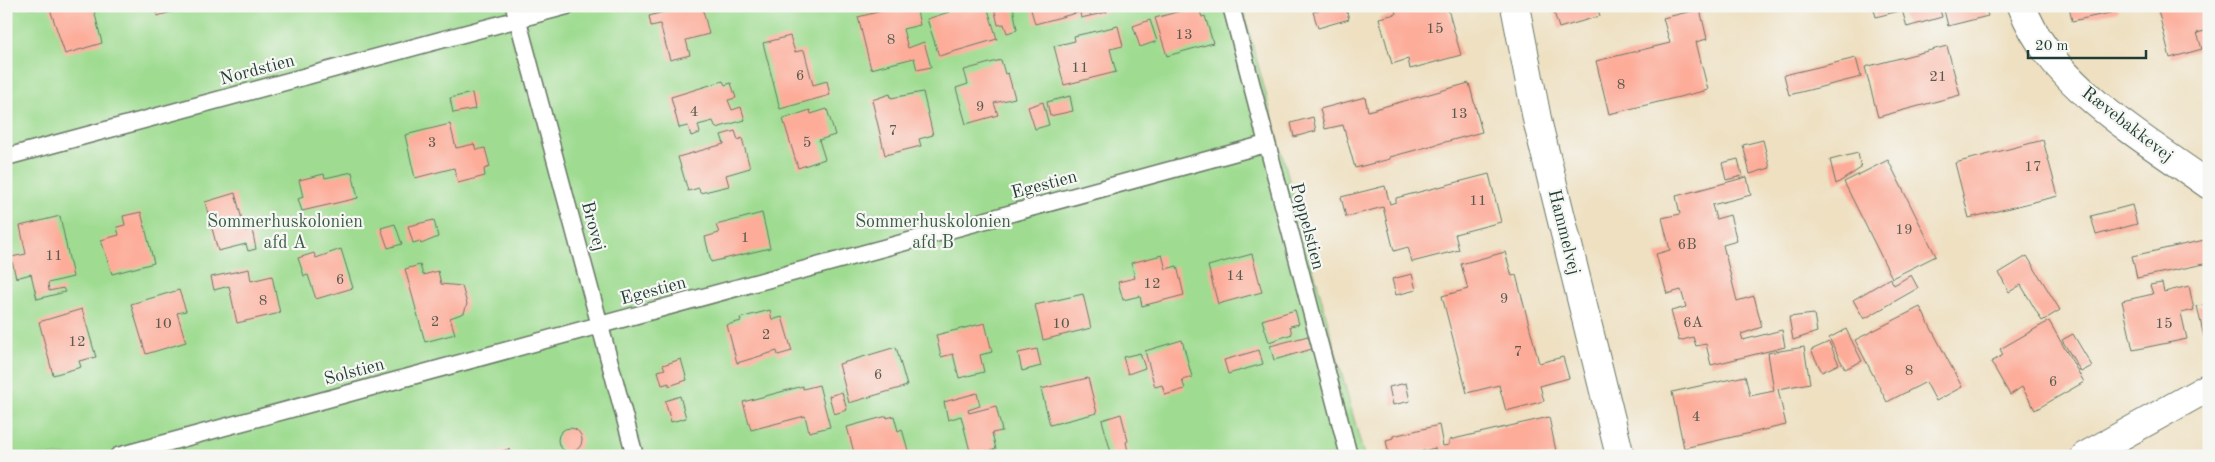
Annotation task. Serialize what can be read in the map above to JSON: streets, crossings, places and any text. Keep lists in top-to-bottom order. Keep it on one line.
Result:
{"streets":{"street":["Rævebakkevej","Hammelvej"],"lane":["Nordstien","Egestien","Brovej","Poppelstien","Solstien"]},"crossings":[["Nordstien","Brovej"],["Egestien","Brovej"],["Egestien","Poppelstien"],["Egestien","Solstien"],["Brovej","Solstien"]],"parks":["Sommerhuskolonien afd A","Sommerhuskolonien afd B"],"house_numbers":["15","13","8","11","6","21","8","9","4","13","7","3","5","17","11","19","1","6B","11","14","6","12","9","8","2","6A","10","10","15","2","12","7","8","6","6","4"],"scale_bar":"20 m"}
